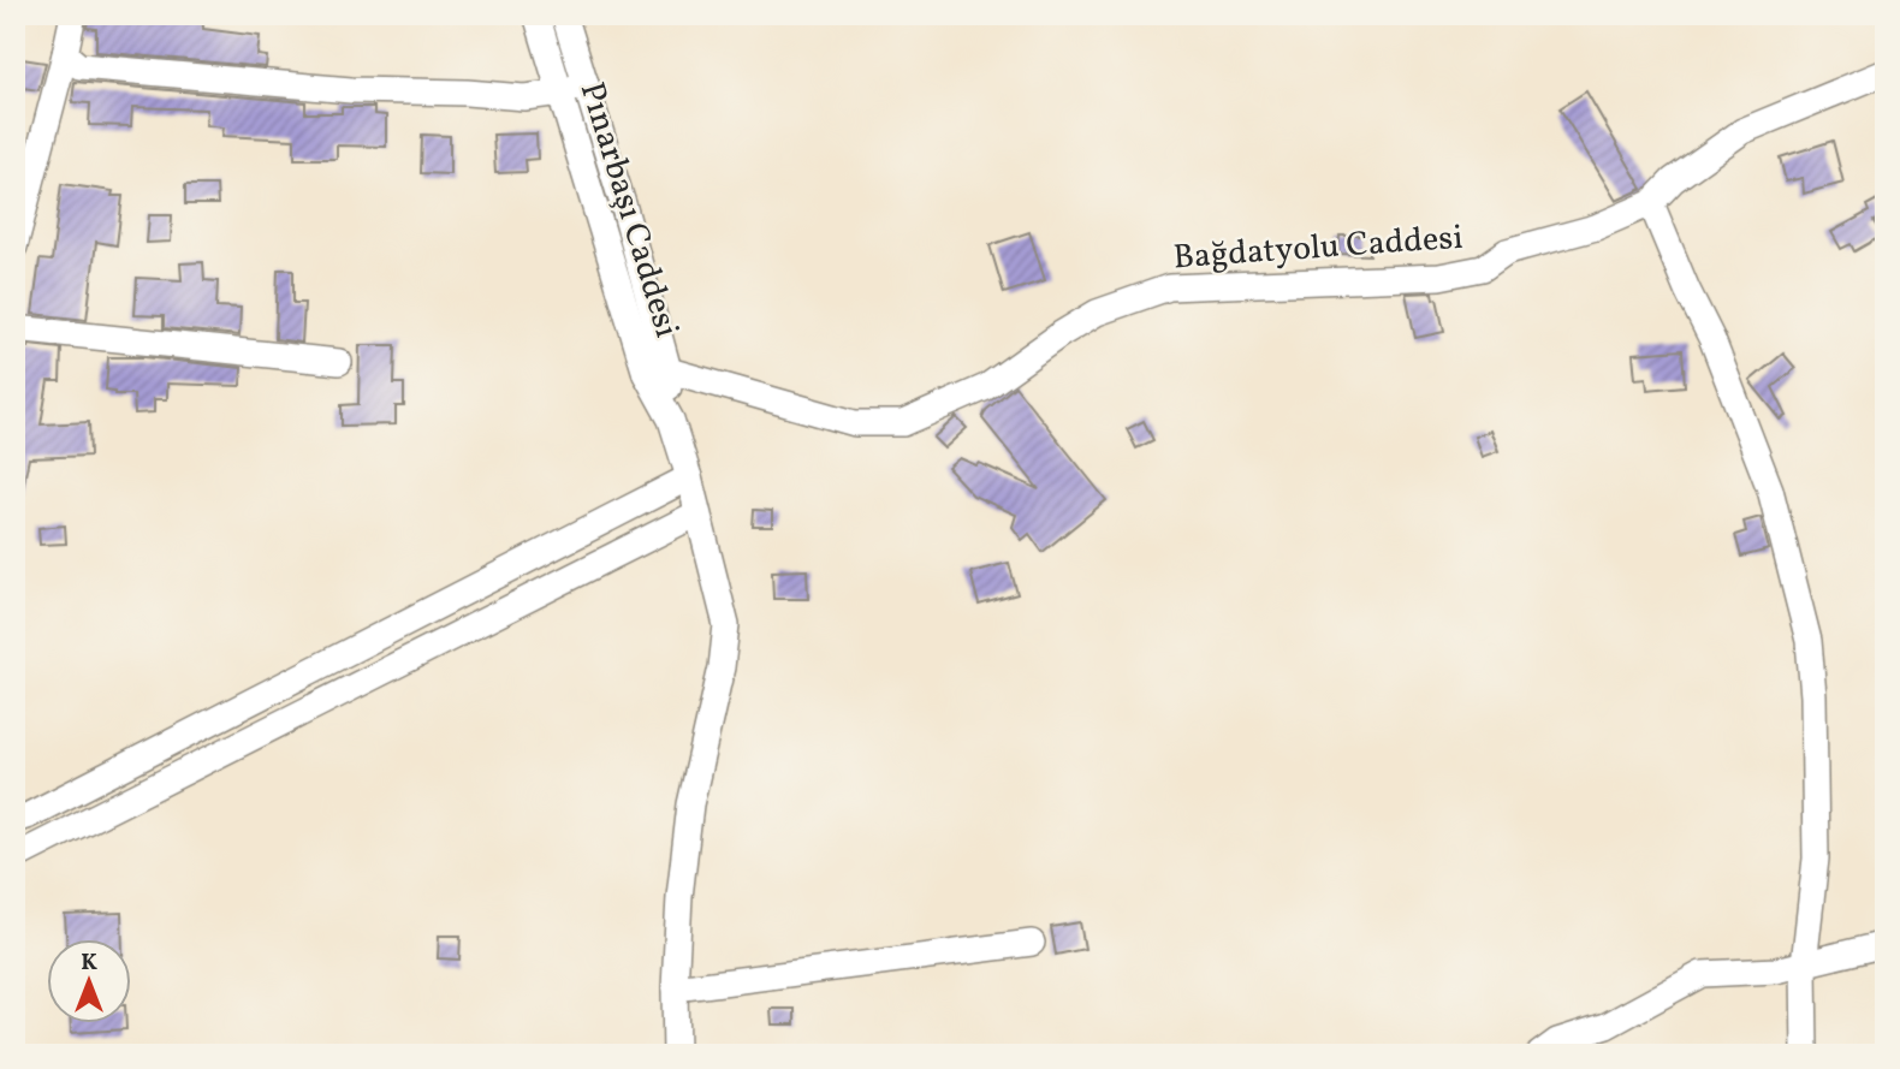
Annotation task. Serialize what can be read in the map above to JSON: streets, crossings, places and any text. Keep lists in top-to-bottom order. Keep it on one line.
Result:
{"streets":{"street":["Pınarbaşı Caddesi","Bağdatyolu Caddesi"]},"crossings":[["Pınarbaşı Caddesi","Bağdatyolu Caddesi"]],"north":"top"}
